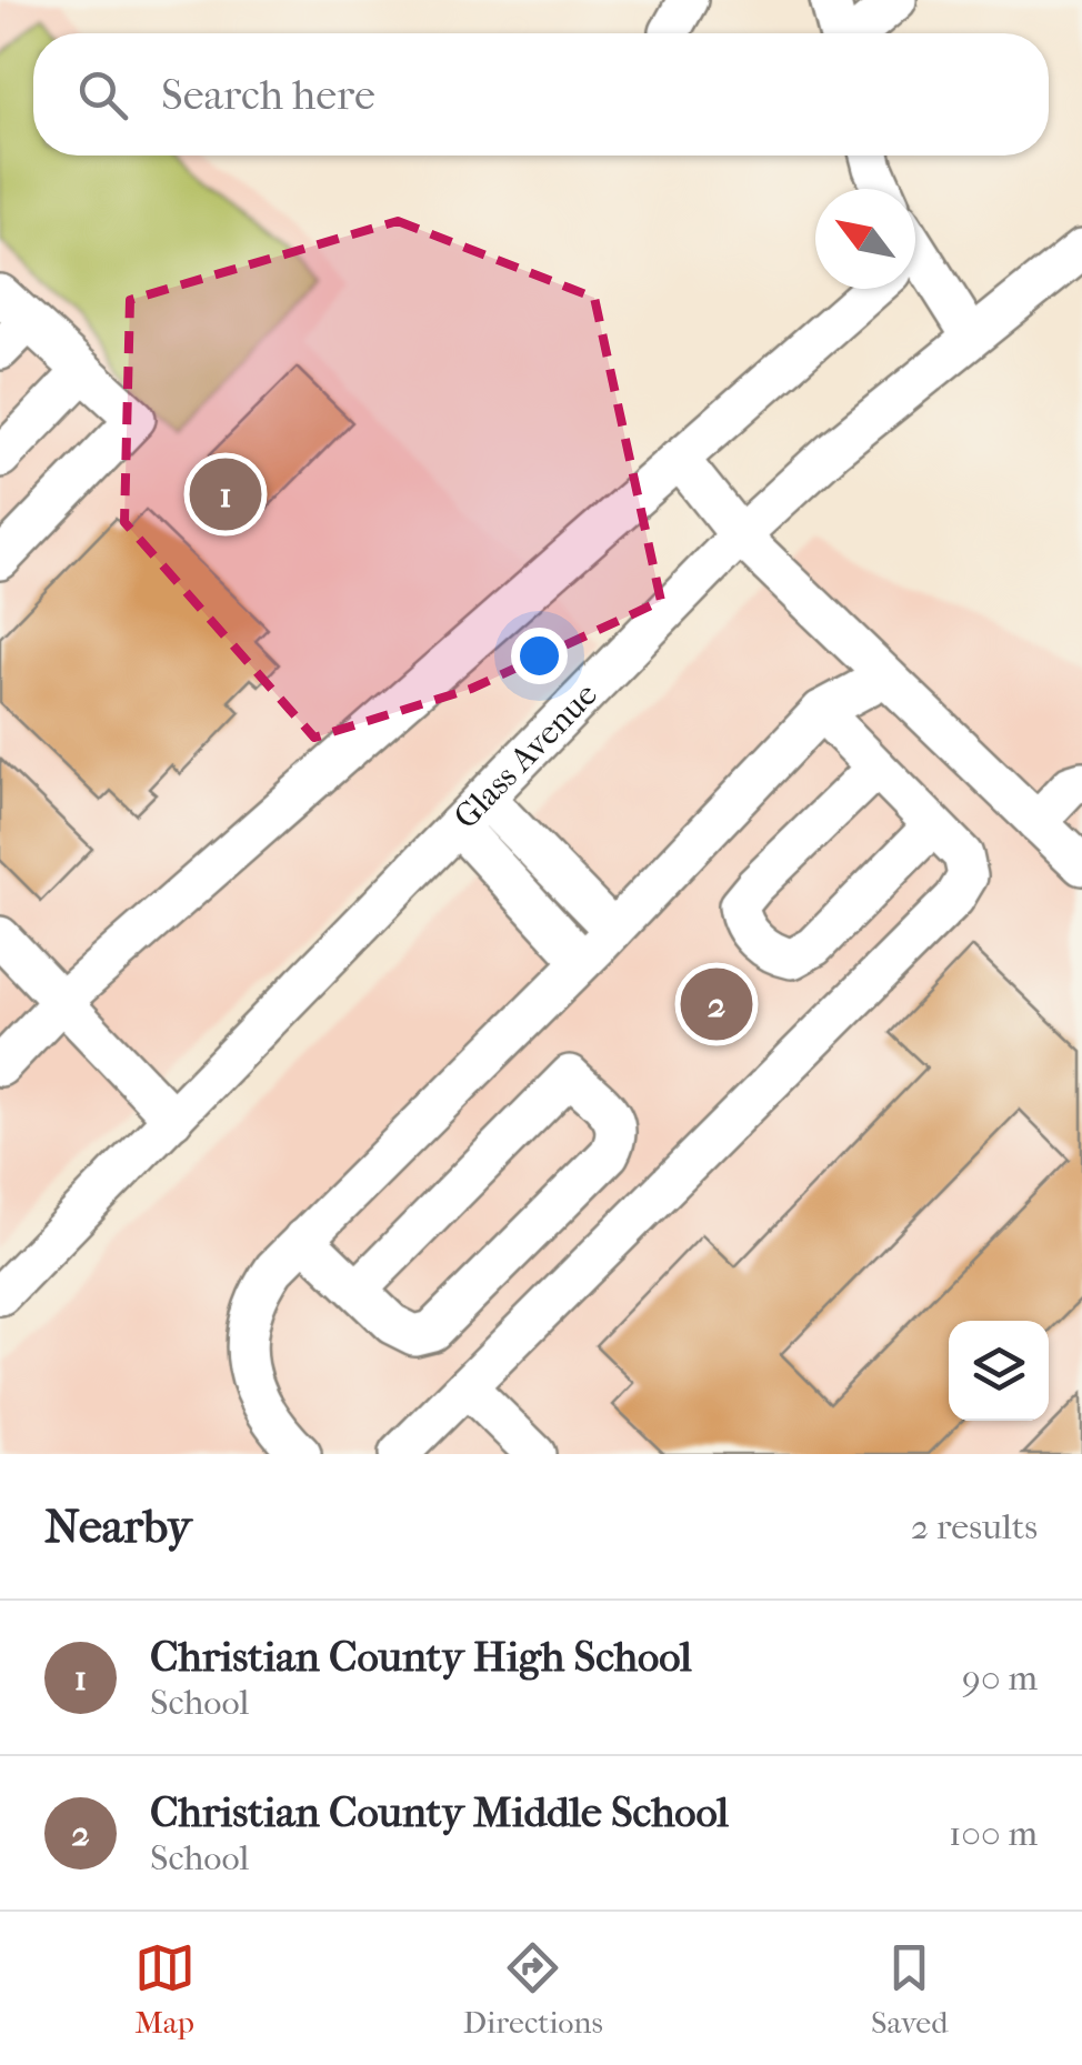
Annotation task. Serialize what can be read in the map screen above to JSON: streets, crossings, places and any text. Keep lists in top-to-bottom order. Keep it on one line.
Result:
{"streets":{"street":["Glass Avenue"]},"north":"top left","page":{"search":"Search here","pins":["1","2"],"heading":["Nearby","2 results"],"list":[{"mark":"1","name":"Christian County High School","note":"School","value":"90 m"},{"mark":"2","name":"Christian County Middle School","note":"School","value":"100 m"}],"nav":["Map","Directions","Saved"]}}
